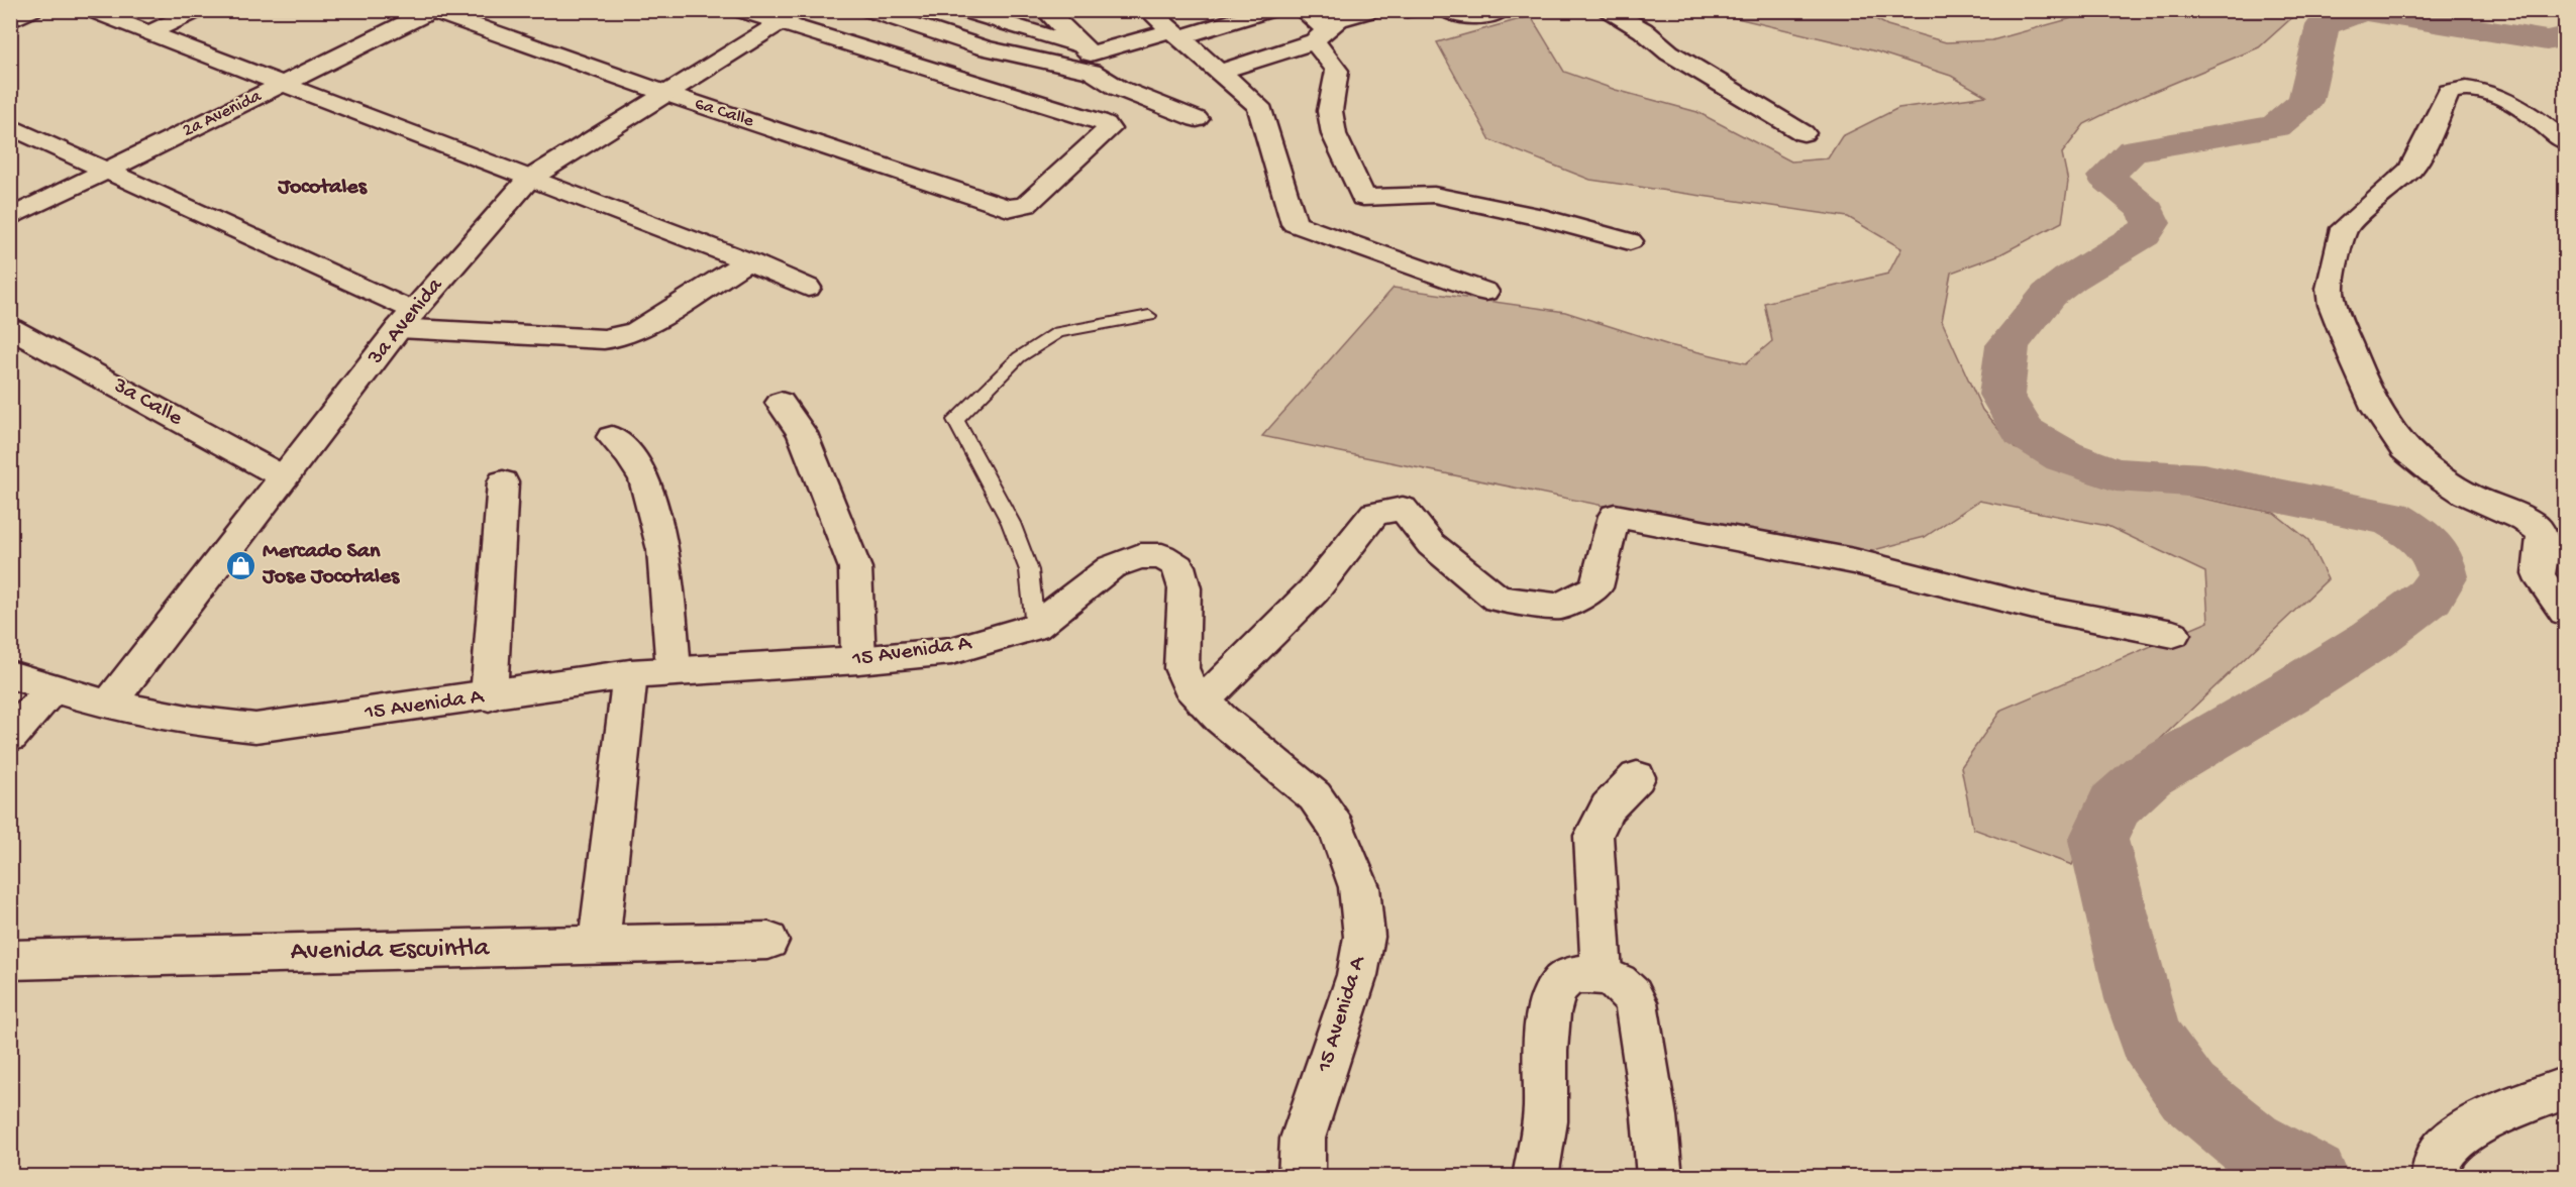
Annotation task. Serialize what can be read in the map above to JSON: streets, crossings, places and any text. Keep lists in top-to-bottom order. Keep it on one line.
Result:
{"streets":{"street":["6a Calle","2a Avenida","3a Avenida","3a Calle","15 Avenida A","Avenida Escuintla"]},"crossings":[["6a Calle","2a Avenida"],["6a Calle","3a Avenida"],["3a Avenida","3a Calle"],["3a Avenida","15 Avenida A"]],"districts":["Jocotales"],"places":{"shop":["Mercado San Jose Jocotales"]}}
